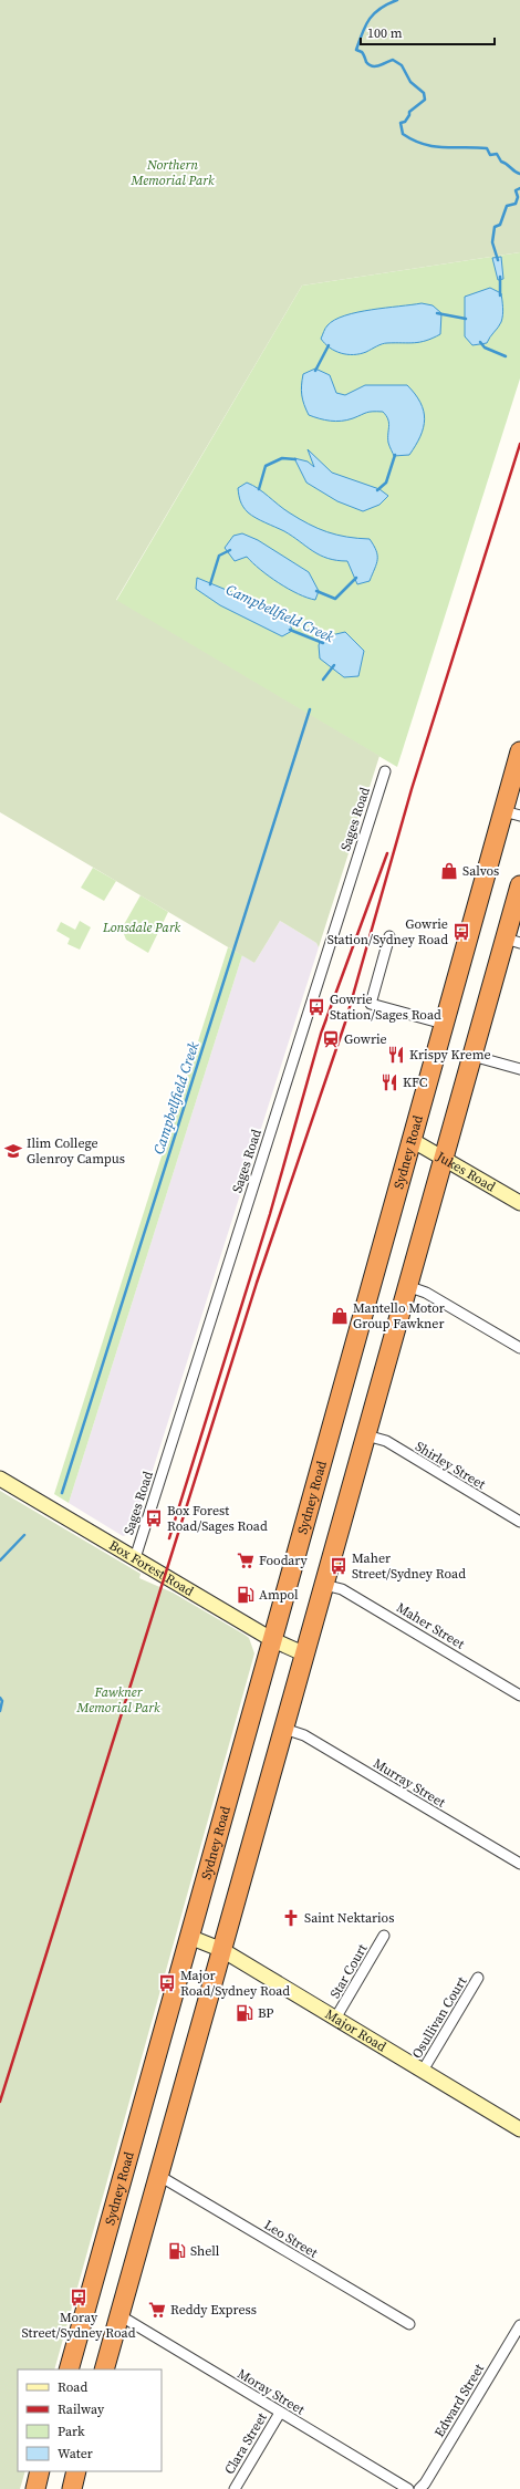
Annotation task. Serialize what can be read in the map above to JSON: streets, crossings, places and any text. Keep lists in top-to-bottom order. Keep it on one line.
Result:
{"streets":{"highway":["Sydney Road"],"street":["Sages Road","Jukes Road","Shirley Street","Box Forest Road","Maher Street","Murray Street","Star Court","Osullivan Court","Major Road","Leo Street","Moray Street","Edward Street","Clara Street"]},"crossings":[["Sages Road","Box Forest Road"],["Sydney Road","Jukes Road"],["Sydney Road","Box Forest Road"],["Sydney Road","Major Road"],["Star Court","Major Road"],["Osullivan Court","Major Road"],["Moray Street","Clara Street"]],"water":["Campbellfield Creek"],"parks":["Northern Memorial Park","Lonsdale Park","Fawkner Memorial Park"],"places":{"shop":["Salvos","Mantello Motor Group Fawkner"],"bus stop":["Gowrie Station/Sydney Road","Gowrie Station/Sages Road","Box Forest Road/Sages Road","Maher Street/Sydney Road","Major Road/Sydney Road","Moray Street/Sydney Road"],"station":["Gowrie"],"restaurant":["Krispy Kreme","KFC"],"school or university":["Ilim College Glenroy Campus"],"supermarket":["Foodary","Reddy Express"],"fuel station":["Ampol","BP","Shell"],"church":["Saint Nektarios"]},"legend":["Road","Railway","Park","Water"],"scale_bar":"100 m"}
